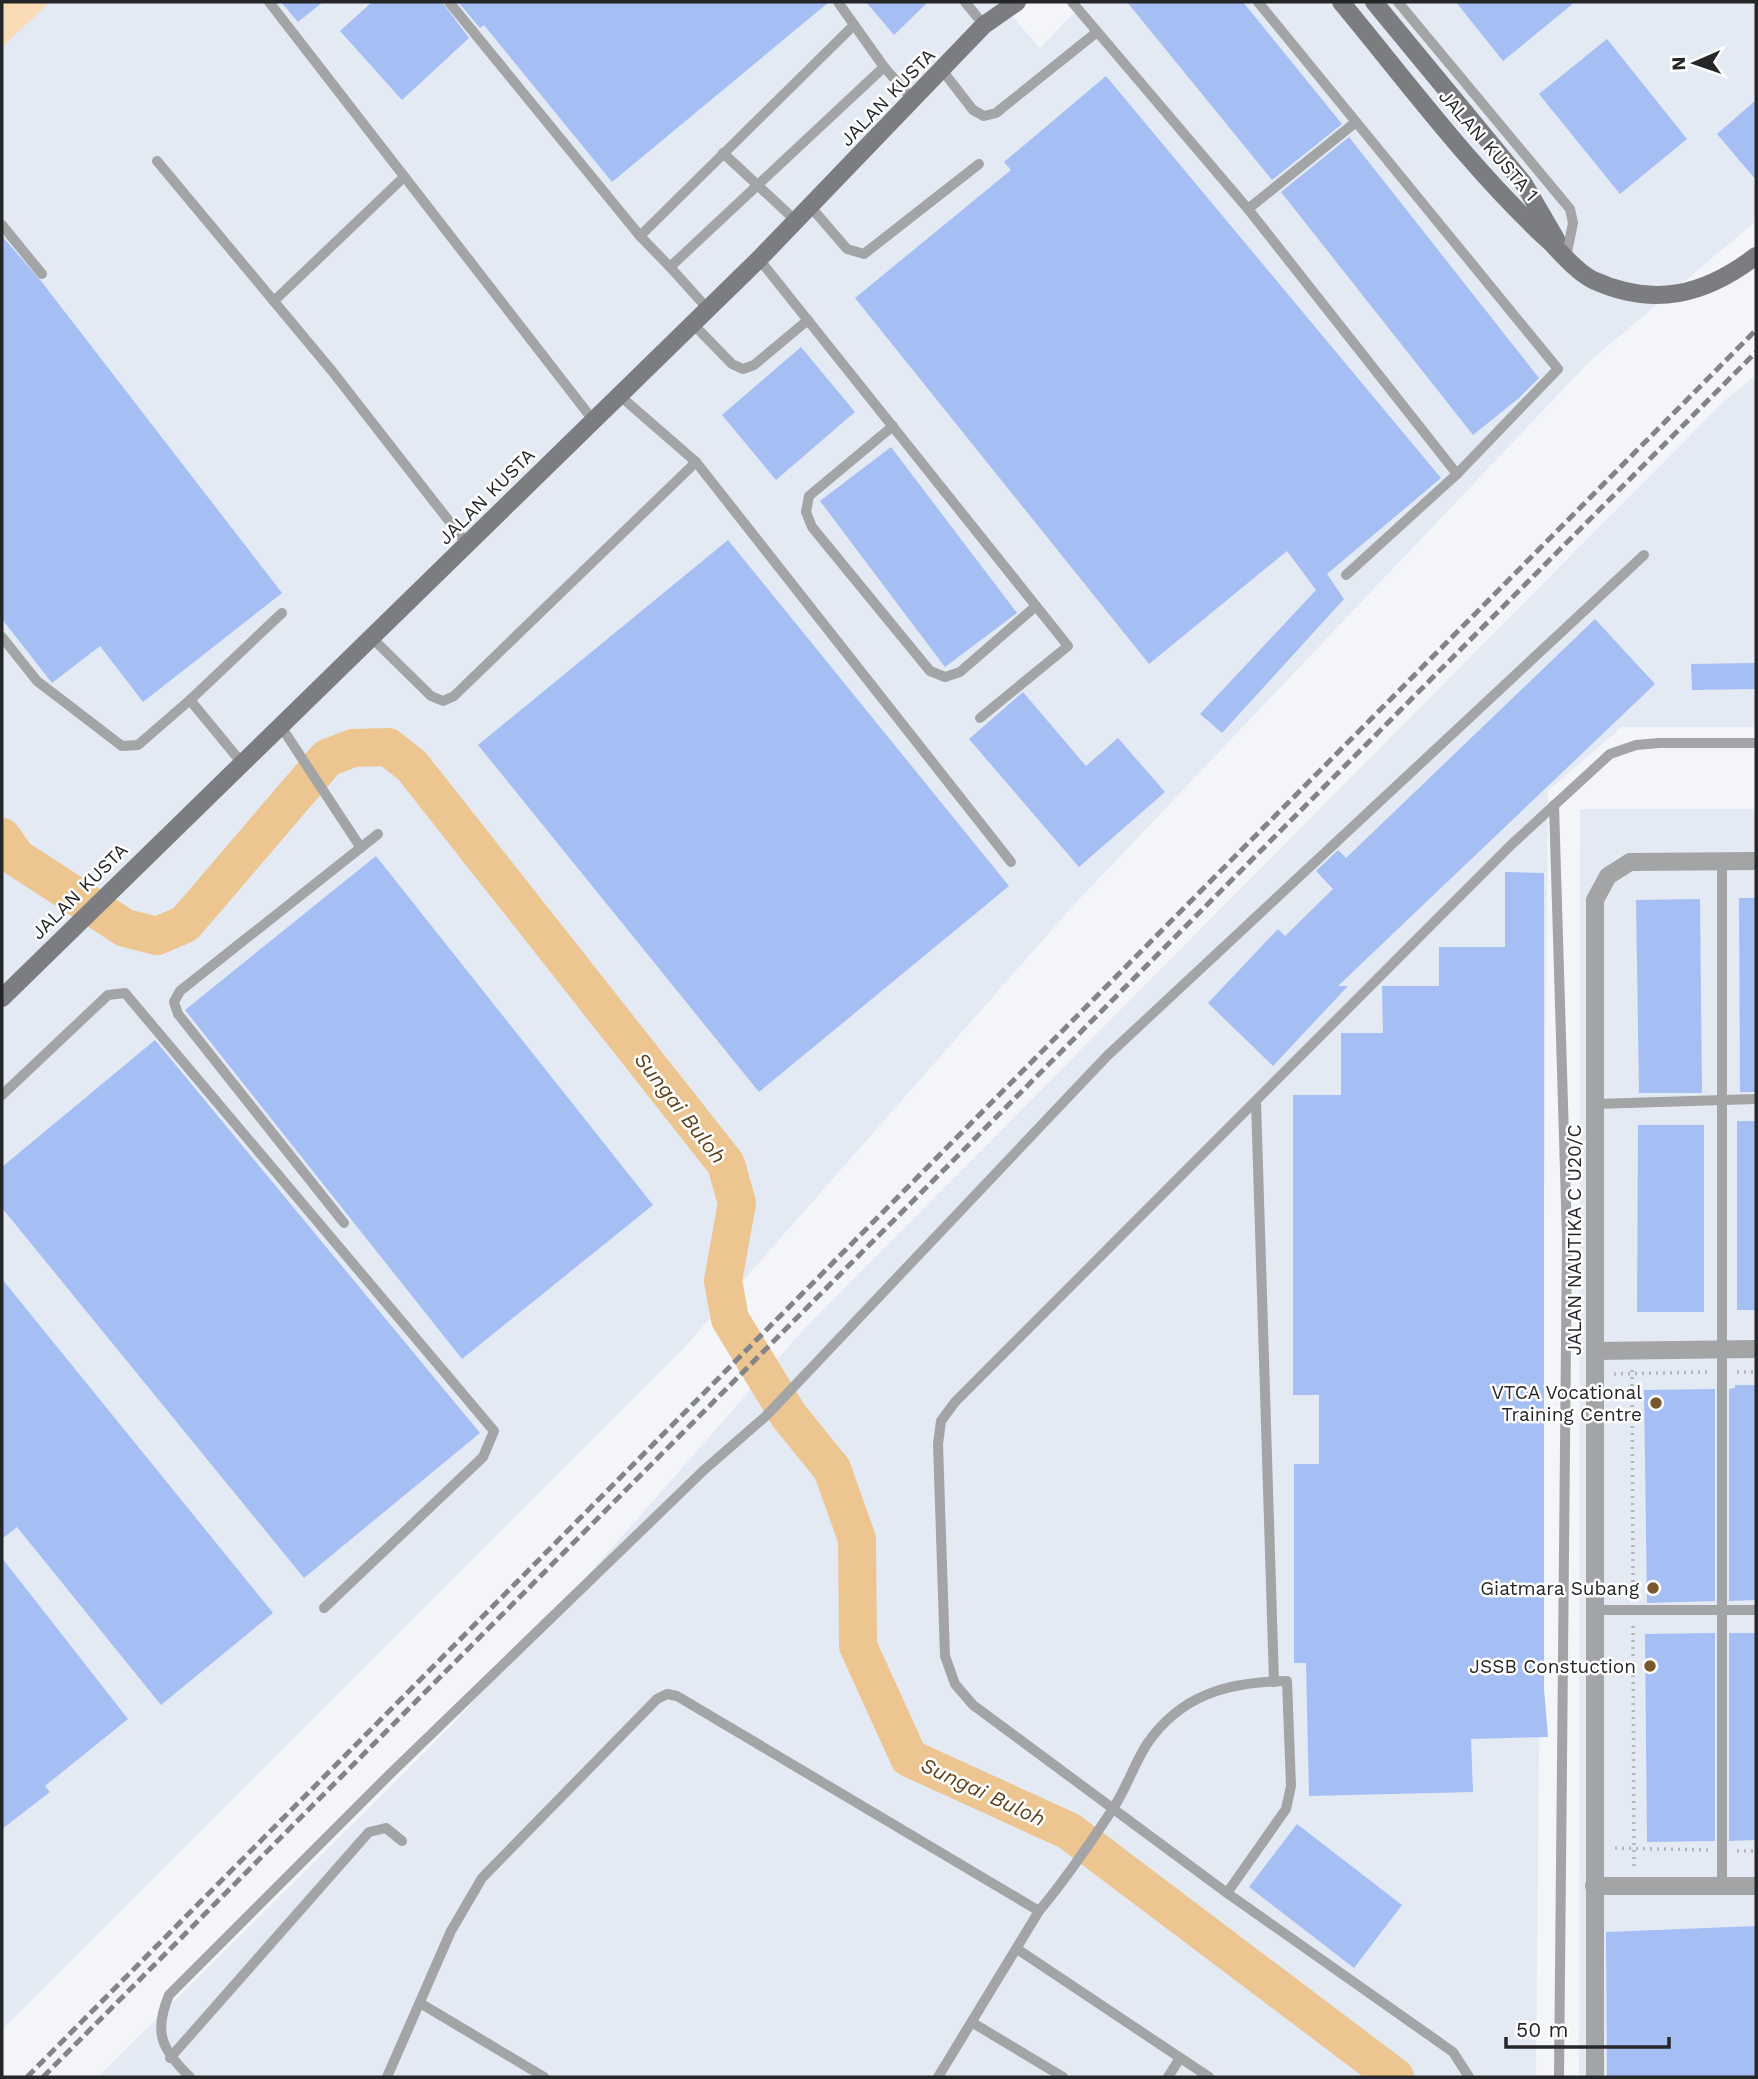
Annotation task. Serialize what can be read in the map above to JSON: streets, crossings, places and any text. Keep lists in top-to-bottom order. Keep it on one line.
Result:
{"streets":{"street":["JALAN KUSTA","JALAN KUSTA 1","JALAN NAUTIKA C U20/C"]},"water":["Sungai Buloh"],"places":["VTCA Vocational Training Centre","Giatmara Subang","JSSB Constuction"],"scale_bar":"50 m","north":"left"}
